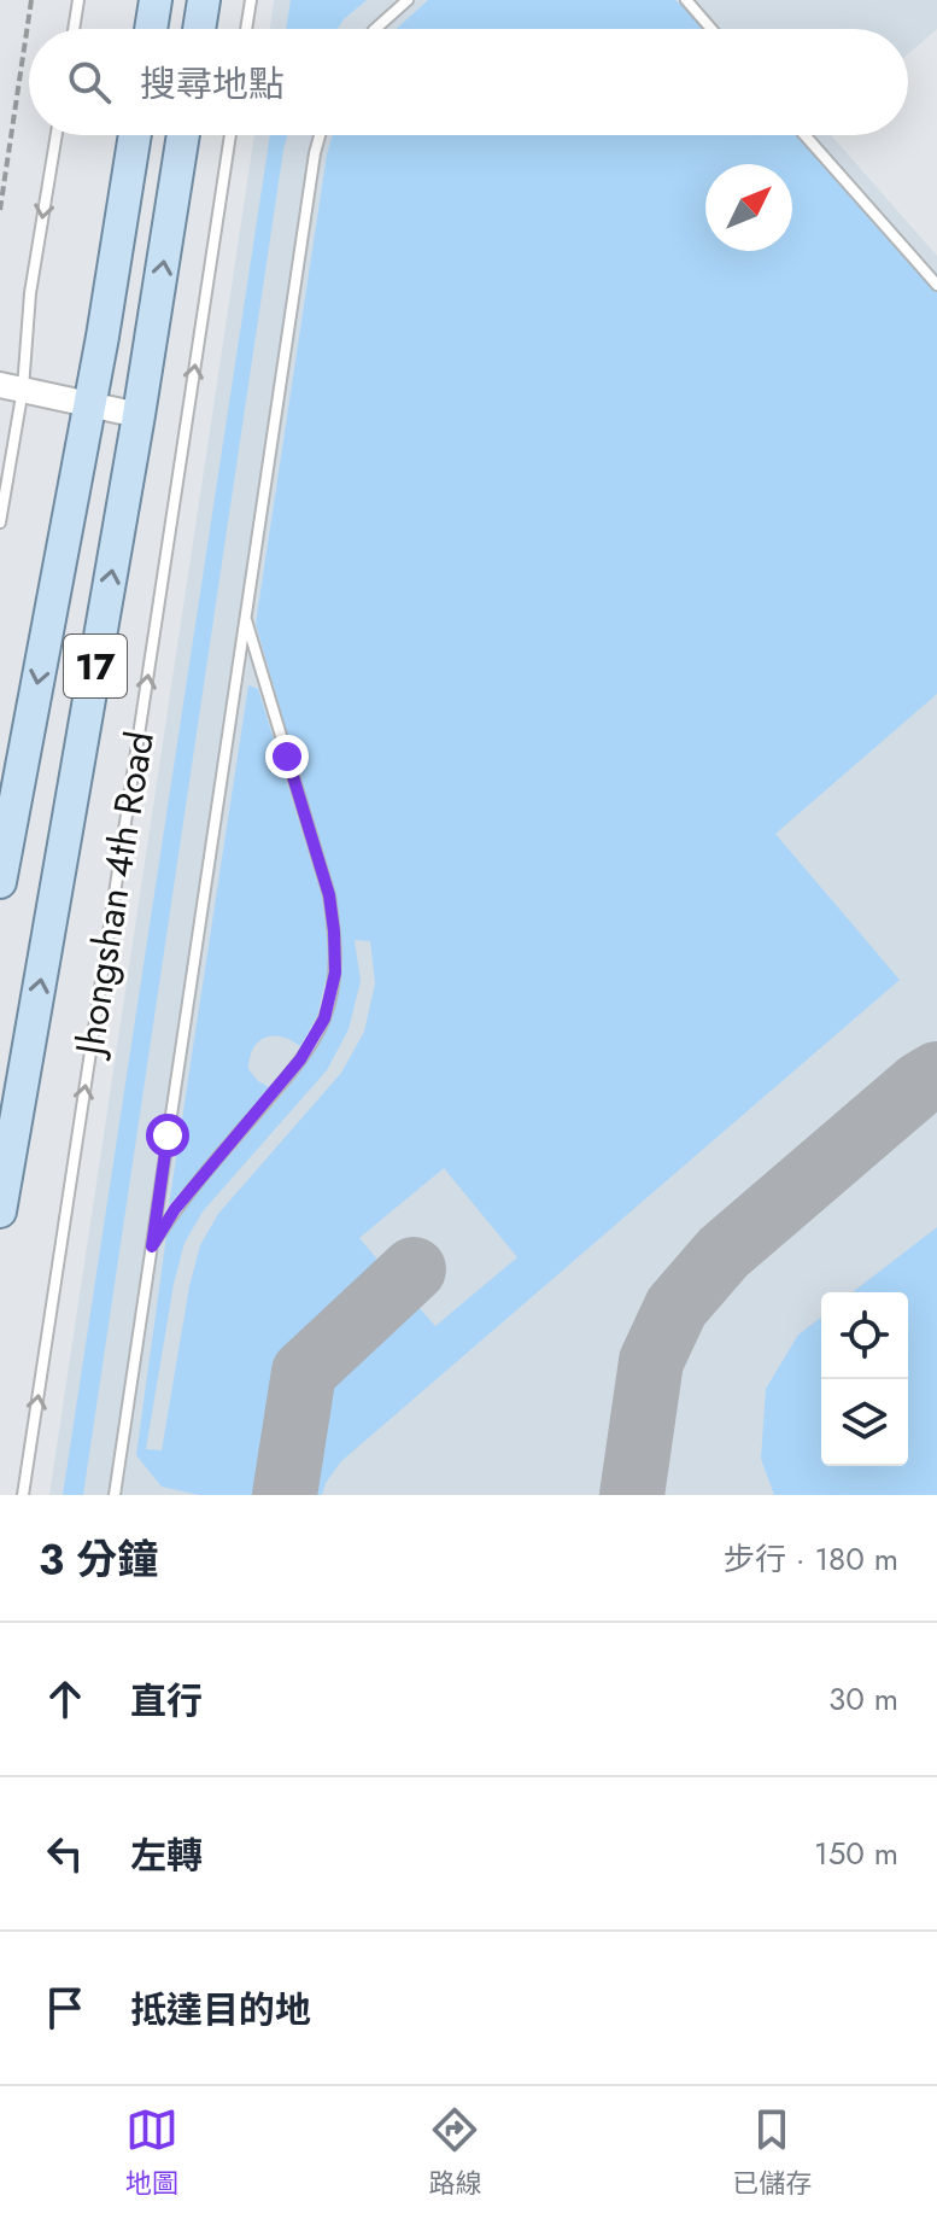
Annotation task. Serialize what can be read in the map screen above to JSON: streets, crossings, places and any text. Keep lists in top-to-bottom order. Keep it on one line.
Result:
{"streets":{"main road":["17","Jhongshan 4th Road"]},"north":"top right","page":{"search":"搜尋地點","heading":["3 分鐘","步行 · 180 m"],"list":[["直行","30 m"],["左轉","150 m"],"抵達目的地"],"nav":["地圖","路線","已儲存"]}}
